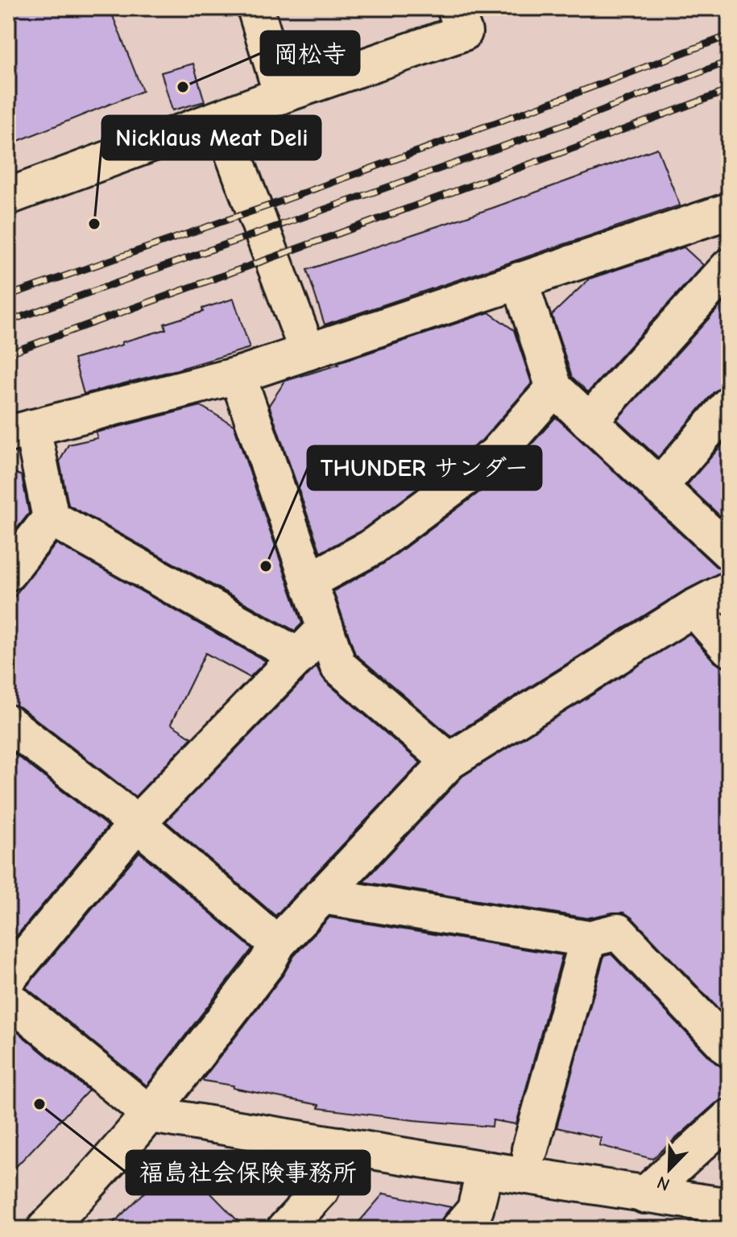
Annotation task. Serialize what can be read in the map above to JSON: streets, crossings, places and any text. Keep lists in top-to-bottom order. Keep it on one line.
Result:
{"places":["岡松寺","Nicklaus Meat Deli","THUNDER サンダー","福島社会保険事務所"],"north":"bottom left"}
